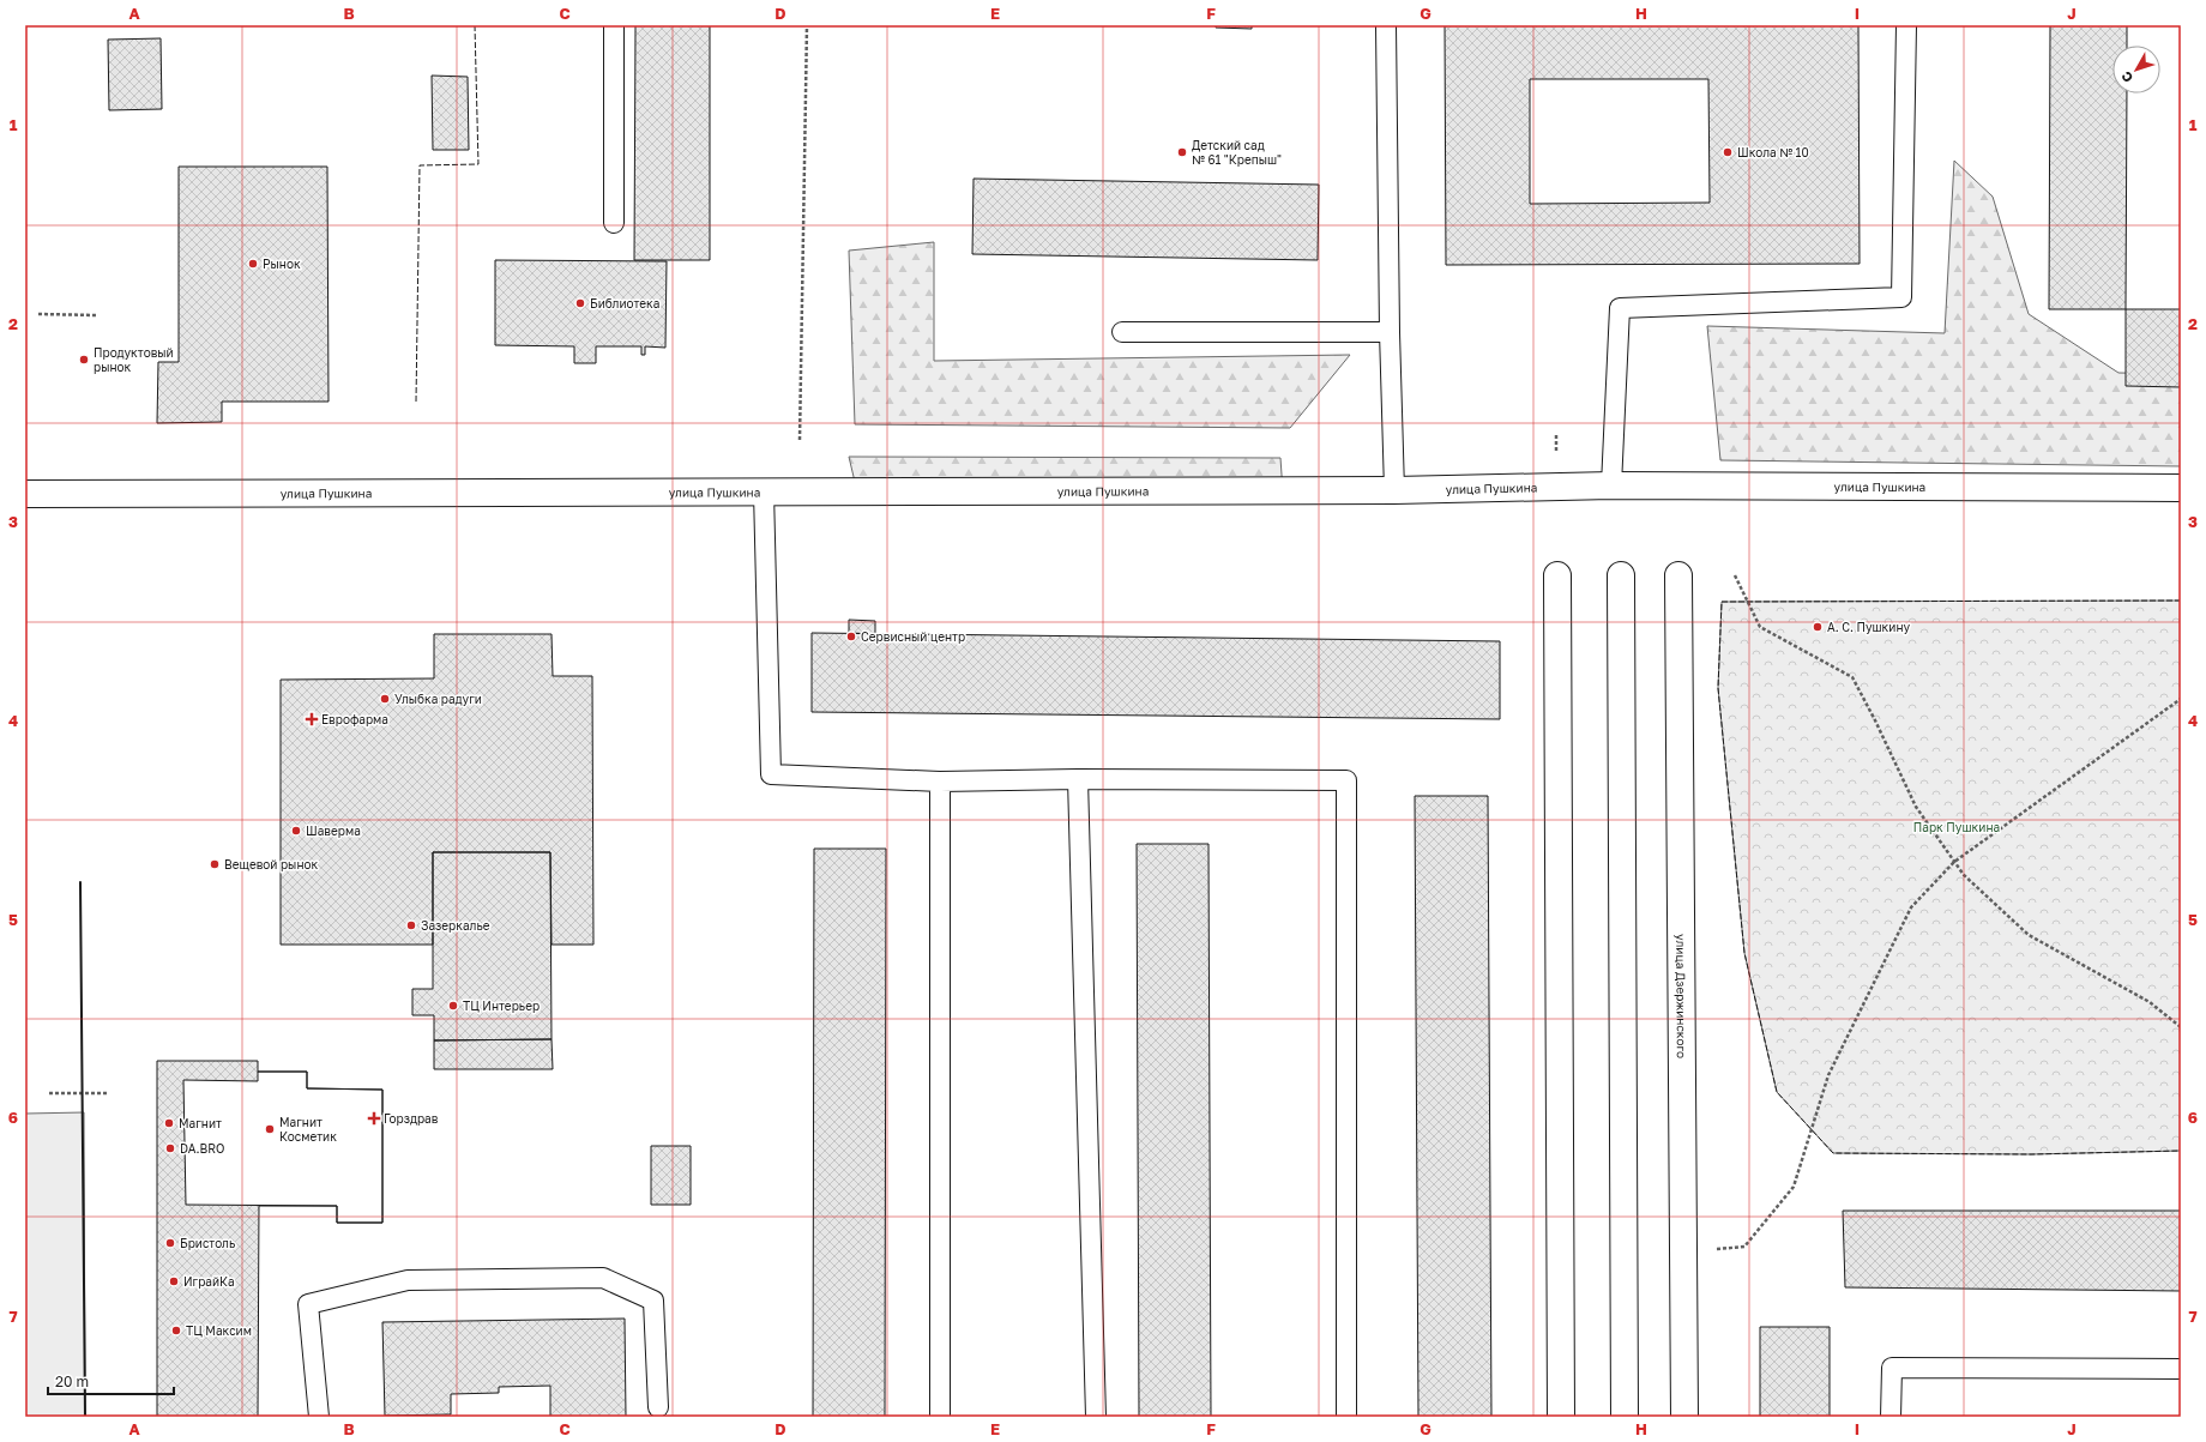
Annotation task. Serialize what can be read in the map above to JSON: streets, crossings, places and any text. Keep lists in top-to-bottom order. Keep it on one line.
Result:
{"streets":{"street":["улица Пушкина","улица Дзержинского"]},"parks":["Парк Пушкина"],"places":{"other":["Детский сад № 61 \"Крепыш\"","Школа № 10","Рынок","Библиотека","Продуктовый рынок","А. С. Пушкину","Сервисный центр","Улыбка радуги","Шаверма","Вещевой рынок","Зазеркалье","ТЦ Интерьер","Магнит","Магнит Косметик","DA.BRO","Бристоль","ИграйКа","ТЦ Максим"],"health":["Еврофарма","Горздрав"]},"scale_bar":"20 m","north":"bottom left","grid":{"columns":["A","B","C","D","E","F","G","H","I","J"],"rows":["1","2","3","4","5","6","7"]}}
